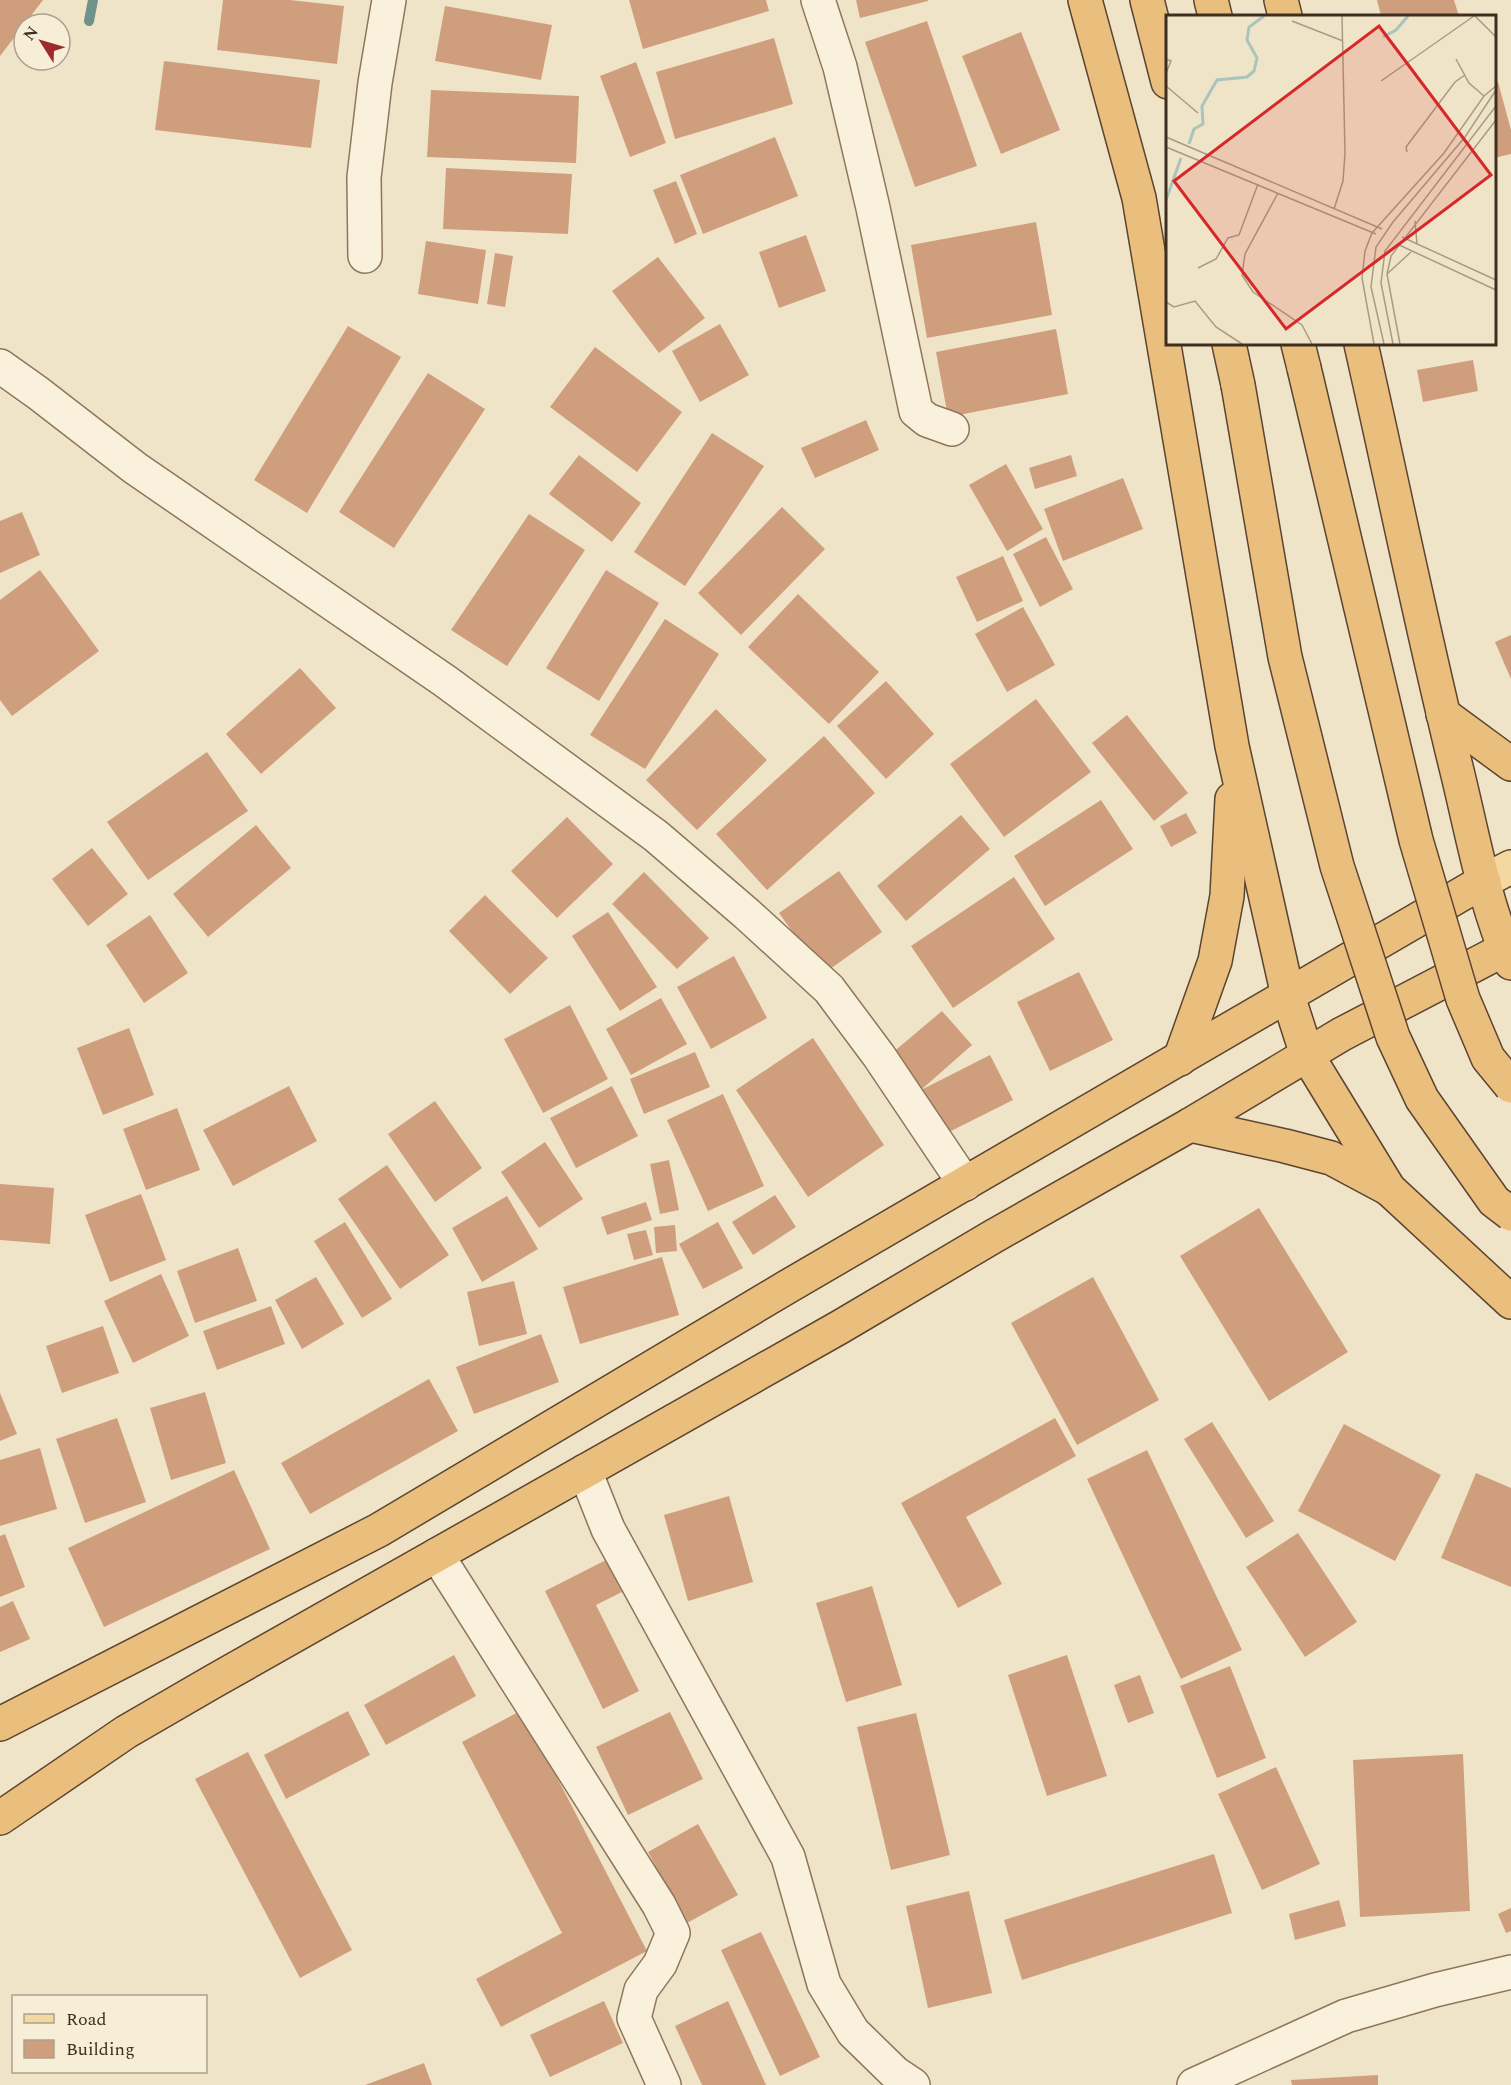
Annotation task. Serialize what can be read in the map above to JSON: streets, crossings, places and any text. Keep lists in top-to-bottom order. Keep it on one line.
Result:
{"legend":["Road","Building"],"north":"top left"}
